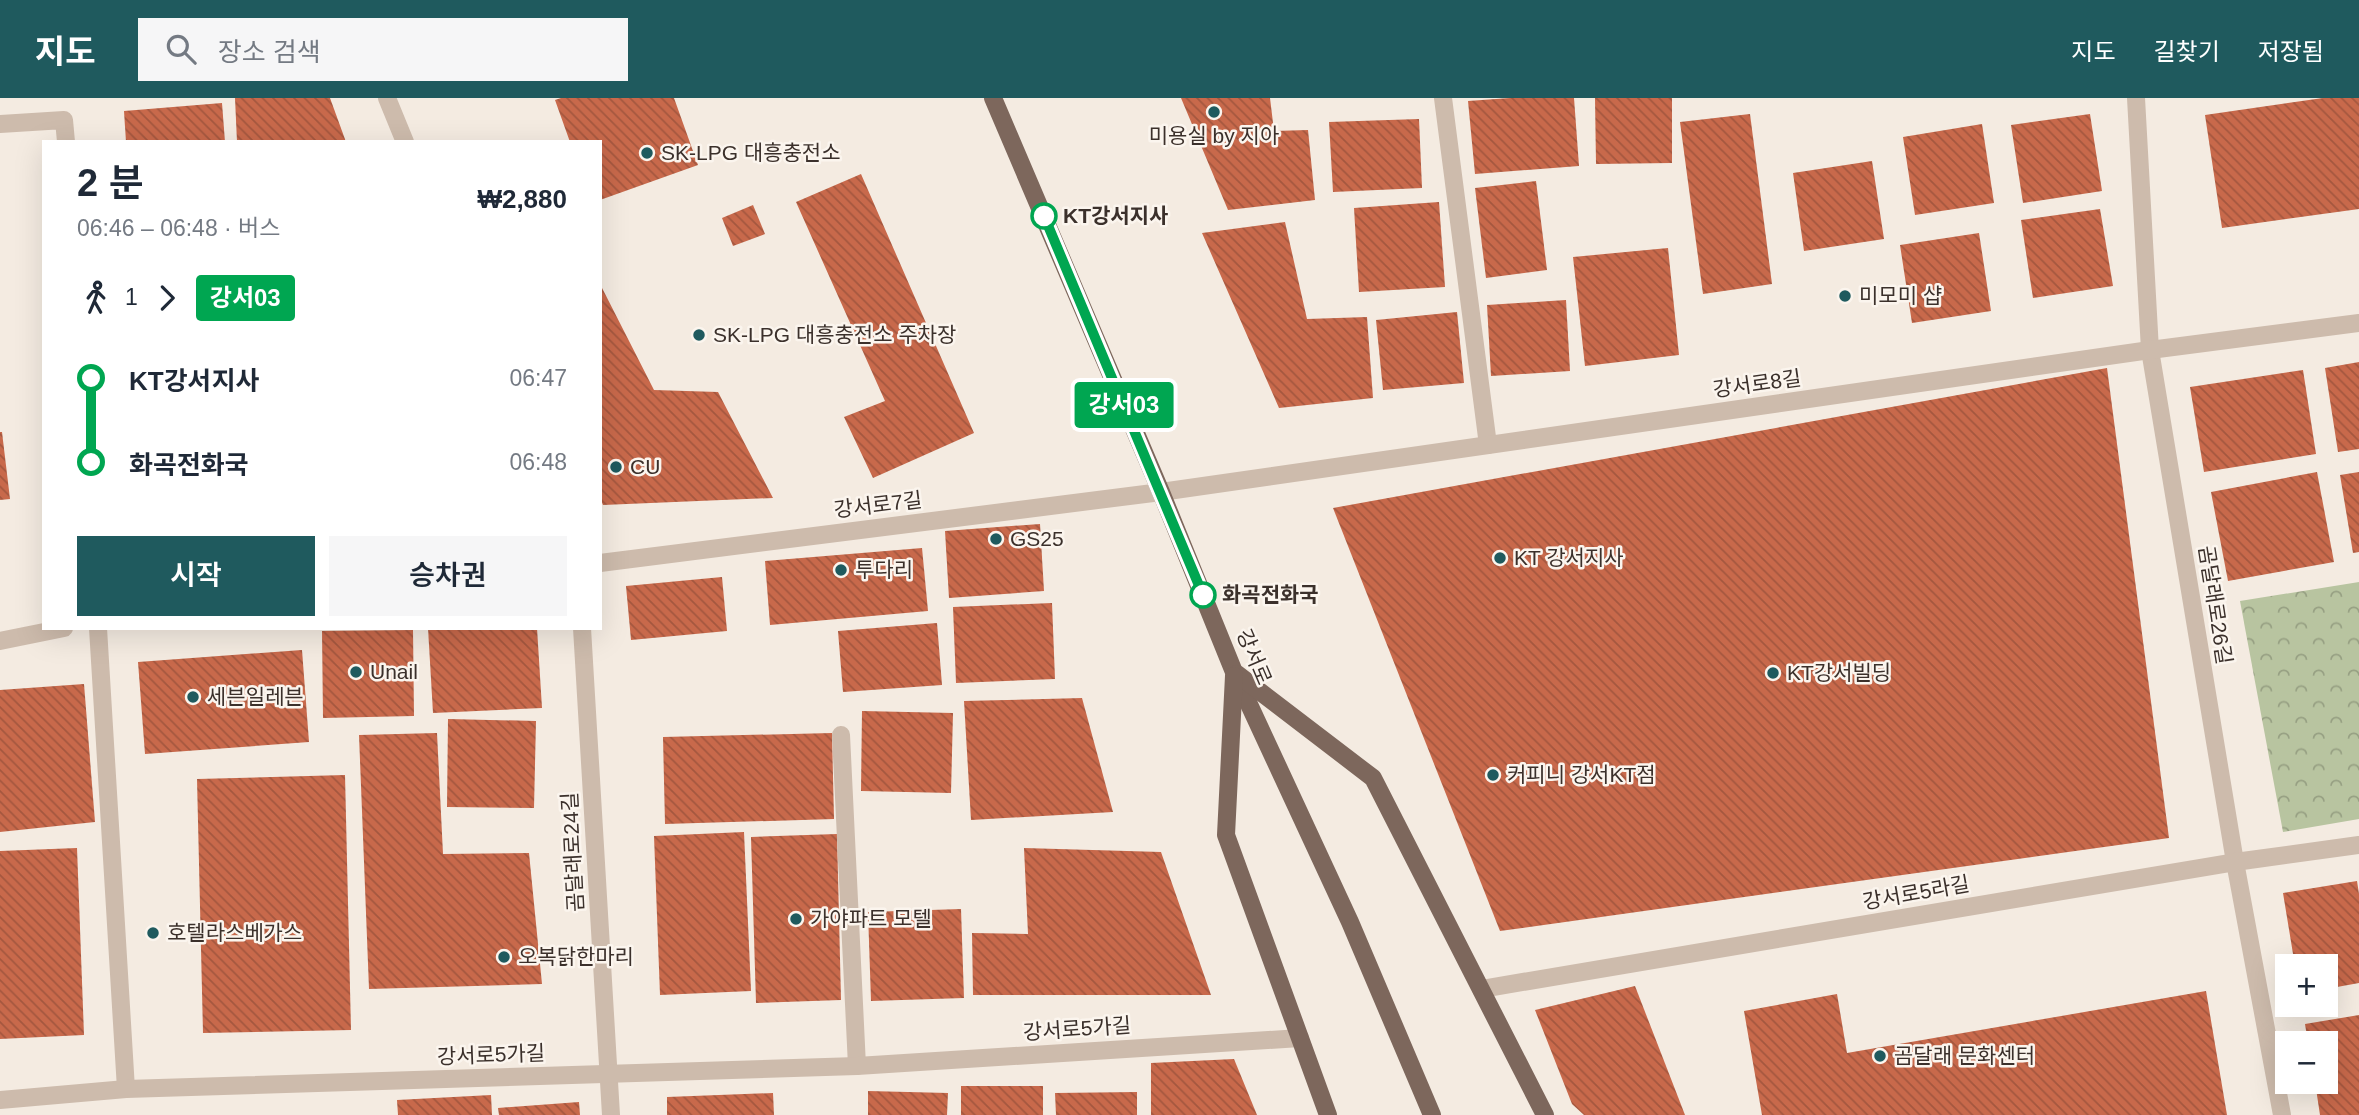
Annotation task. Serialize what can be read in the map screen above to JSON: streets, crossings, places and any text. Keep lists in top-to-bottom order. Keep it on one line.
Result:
{"streets":{"main road":["강서로"],"street":["강서로8길","강서로7길","곰달래로26길","곰달래로24길","강서로5라길","강서로5가길"]},"crossings":[["강서로8길","강서로7길"],["강서로8길","곰달래로26길"],["강서로8길","강서로"],["강서로7길","강서로"],["곰달래로26길","강서로5라길"],["곰달래로24길","강서로5가길"]],"places":["미용실 by 지아","SK-LPG 대흥충전소","KT강서지사","미모미 샵","SK-LPG 대흥충전소 주차장","CU","GS25","KT 강서지사","투다리","화곡전화국","Unail","KT강서빌딩","세븐일레븐","커피니 강서KT점","가야파트 모텔","호텔라스베가스","오복닭한마리","곰달래 문화센터"],"lines":["bus line 강서03"],"page":{"header":"지도","search":"장소 검색","nav":["지도","길찾기","저장됨"],"on_map":"강서03","heading":["2 분","06:46 – 06:48 · 버스","₩2,880"],"legs":["1","강서03"],"list":[{"name":"KT강서지사","value":"06:47"},{"name":"화곡전화국","value":"06:48"}],"buttons":["시작","승차권"],"map_buttons":["+","−"]}}
